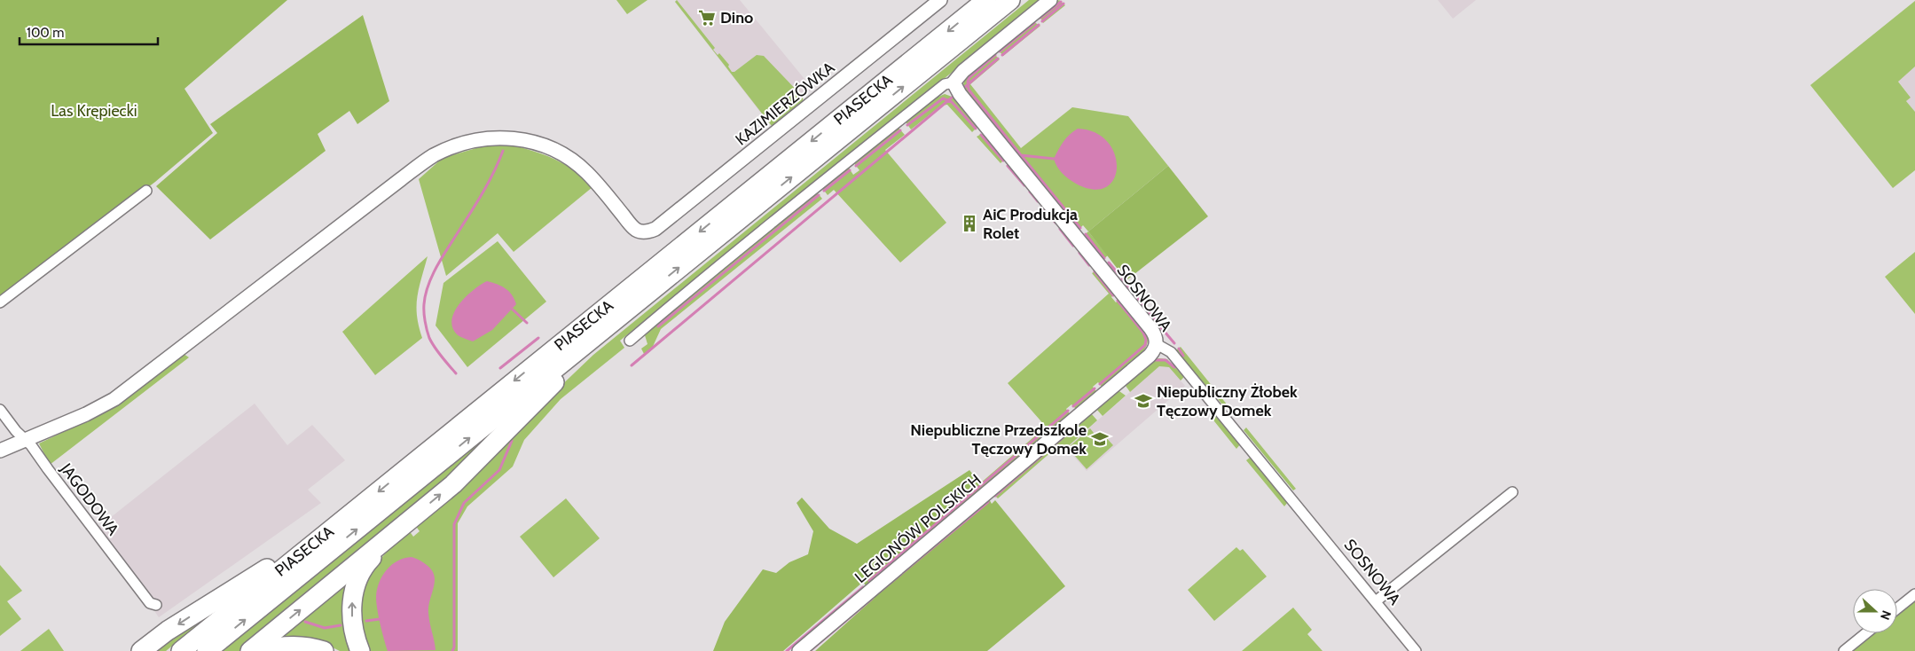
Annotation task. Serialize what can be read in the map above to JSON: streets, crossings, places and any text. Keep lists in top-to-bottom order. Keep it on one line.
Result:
{"streets":{"highway":["PIASECKA"],"street":["KAZIMIERZÓWKA","SOSNOWA","JAGODOWA","LEGIONÓW POLSKICH"]},"crossings":[["KAZIMIERZÓWKA","JAGODOWA"],["SOSNOWA","LEGIONÓW POLSKICH"]],"parks":["Las Krępiecki"],"places":{"supermarket":["Dino"],"building":["AiC Produkcja Rolet"],"school or university":["Niepubliczny Żłobek Tęczowy Domek","Niepubliczne Przedszkole Tęczowy Domek"]},"scale_bar":"100 m","north":"right"}
